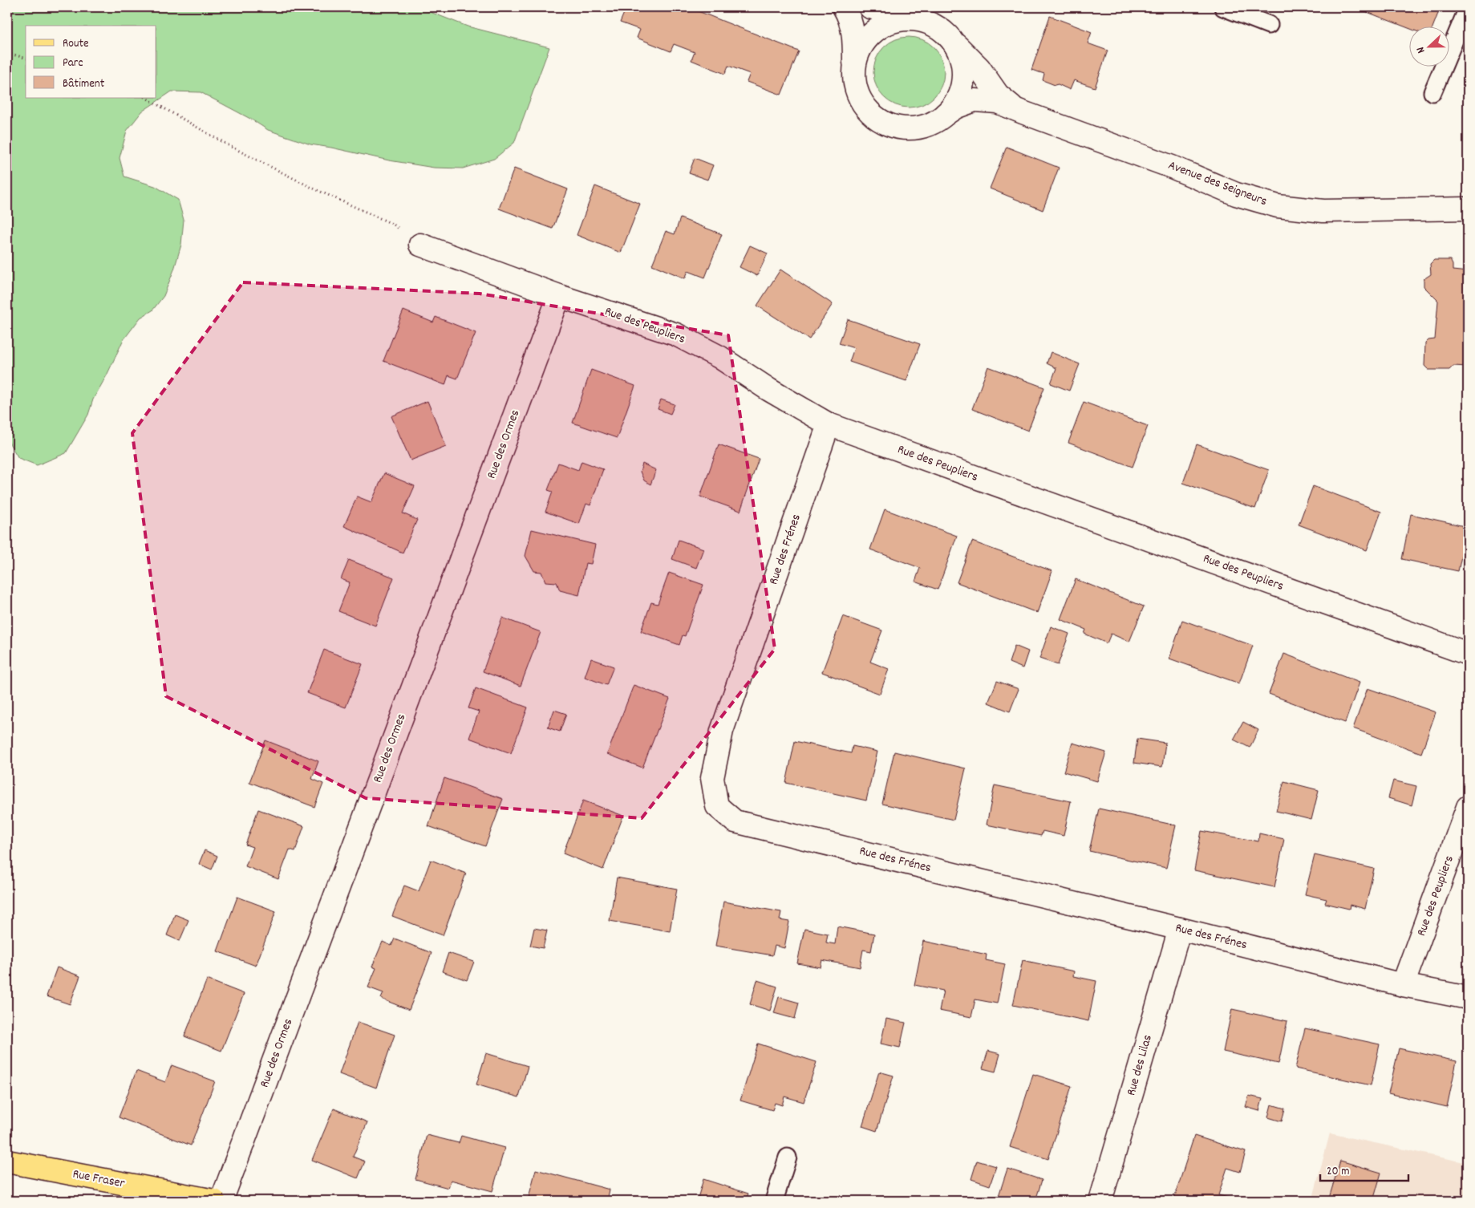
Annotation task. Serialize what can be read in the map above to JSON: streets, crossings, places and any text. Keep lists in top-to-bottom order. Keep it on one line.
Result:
{"streets":{"main road":["Rue Fraser"],"street":["Avenue des Seigneurs","Rue des Peupliers","Rue des Ormes","Rue des Frénes","Rue des Lilas"]},"crossings":[["Rue des Peupliers","Rue des Ormes"],["Rue des Peupliers","Rue des Frénes"],["Rue des Frénes","Rue des Lilas"]],"legend":["Route","Parc","Bâtiment"],"scale_bar":"20 m","north":"left"}
